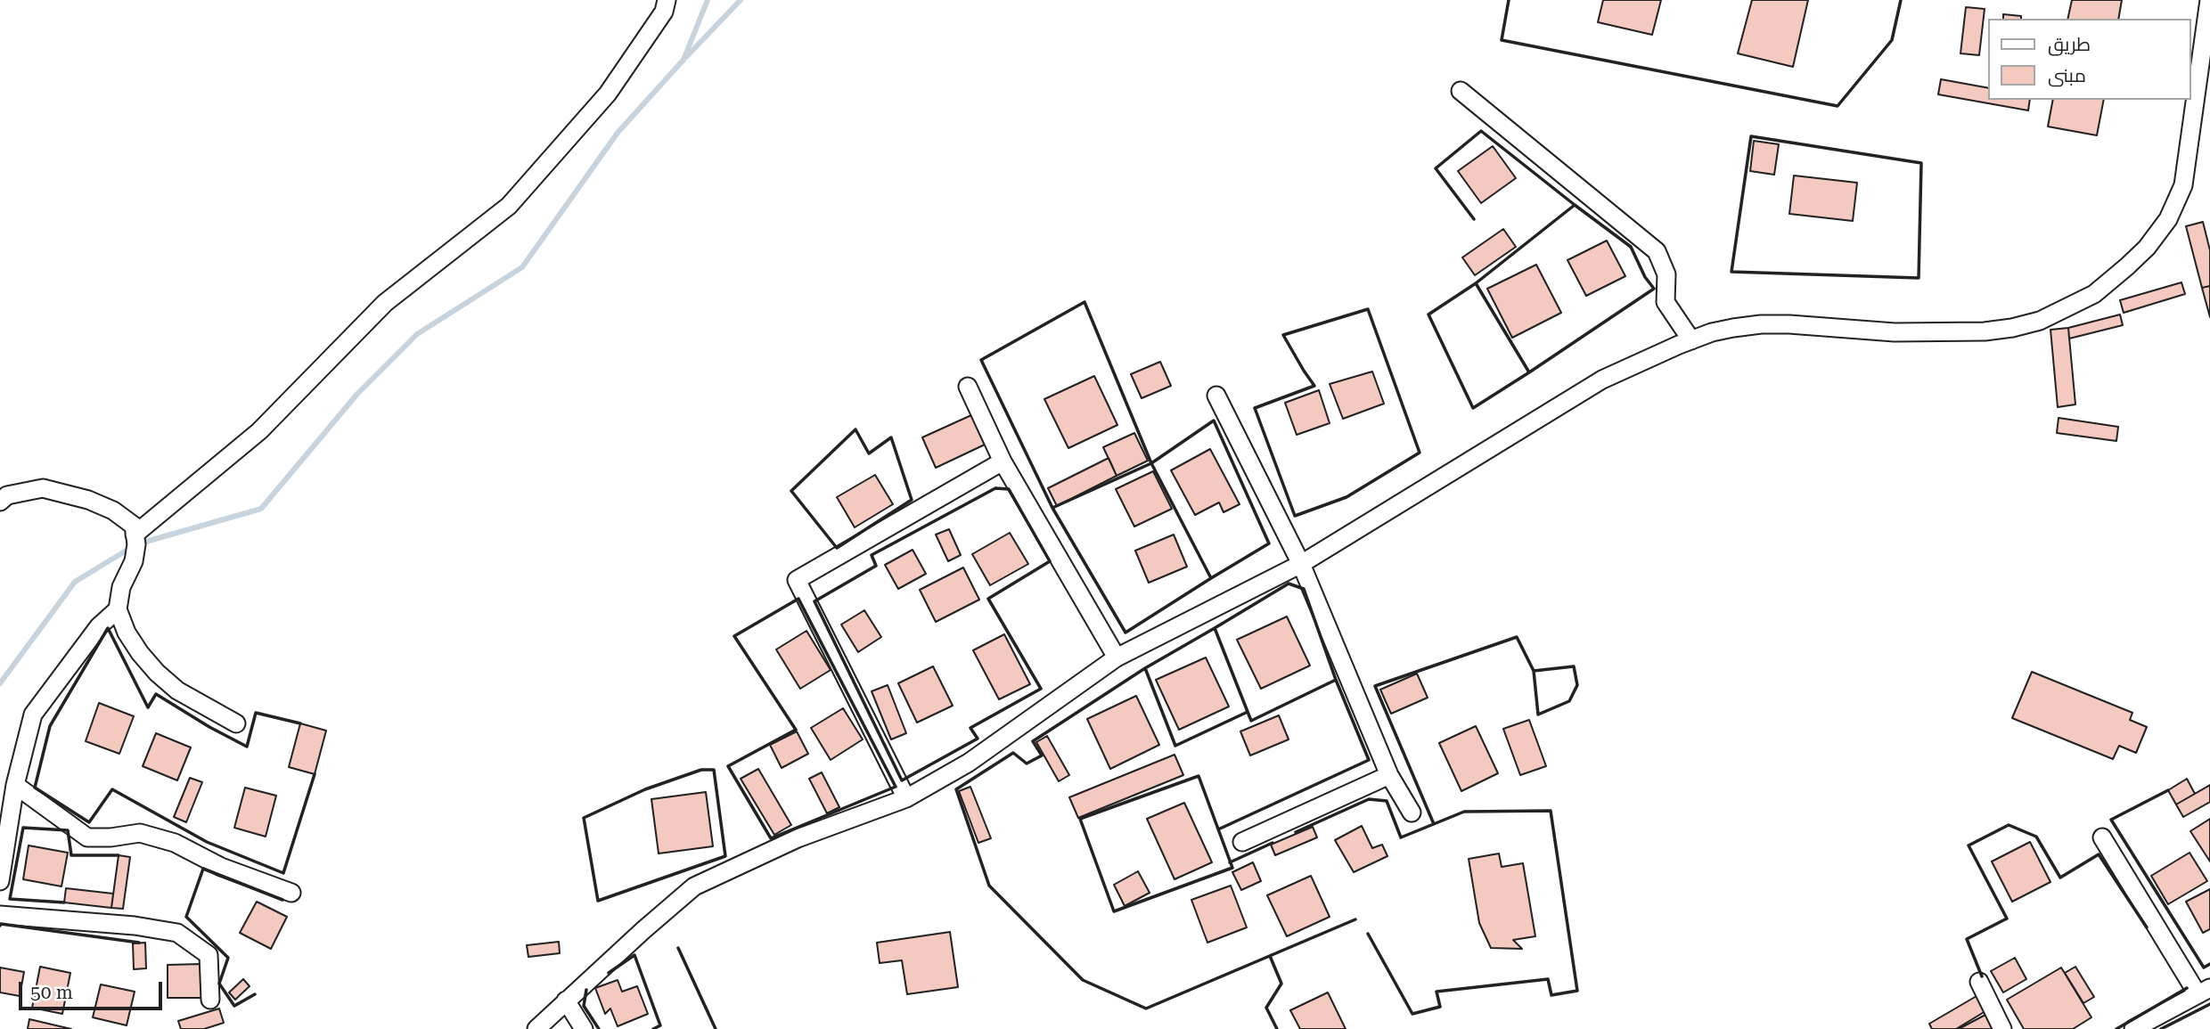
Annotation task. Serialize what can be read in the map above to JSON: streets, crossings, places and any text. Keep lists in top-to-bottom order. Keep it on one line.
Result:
{"legend":["طريق","مبنى"],"scale_bar":"50 m"}
